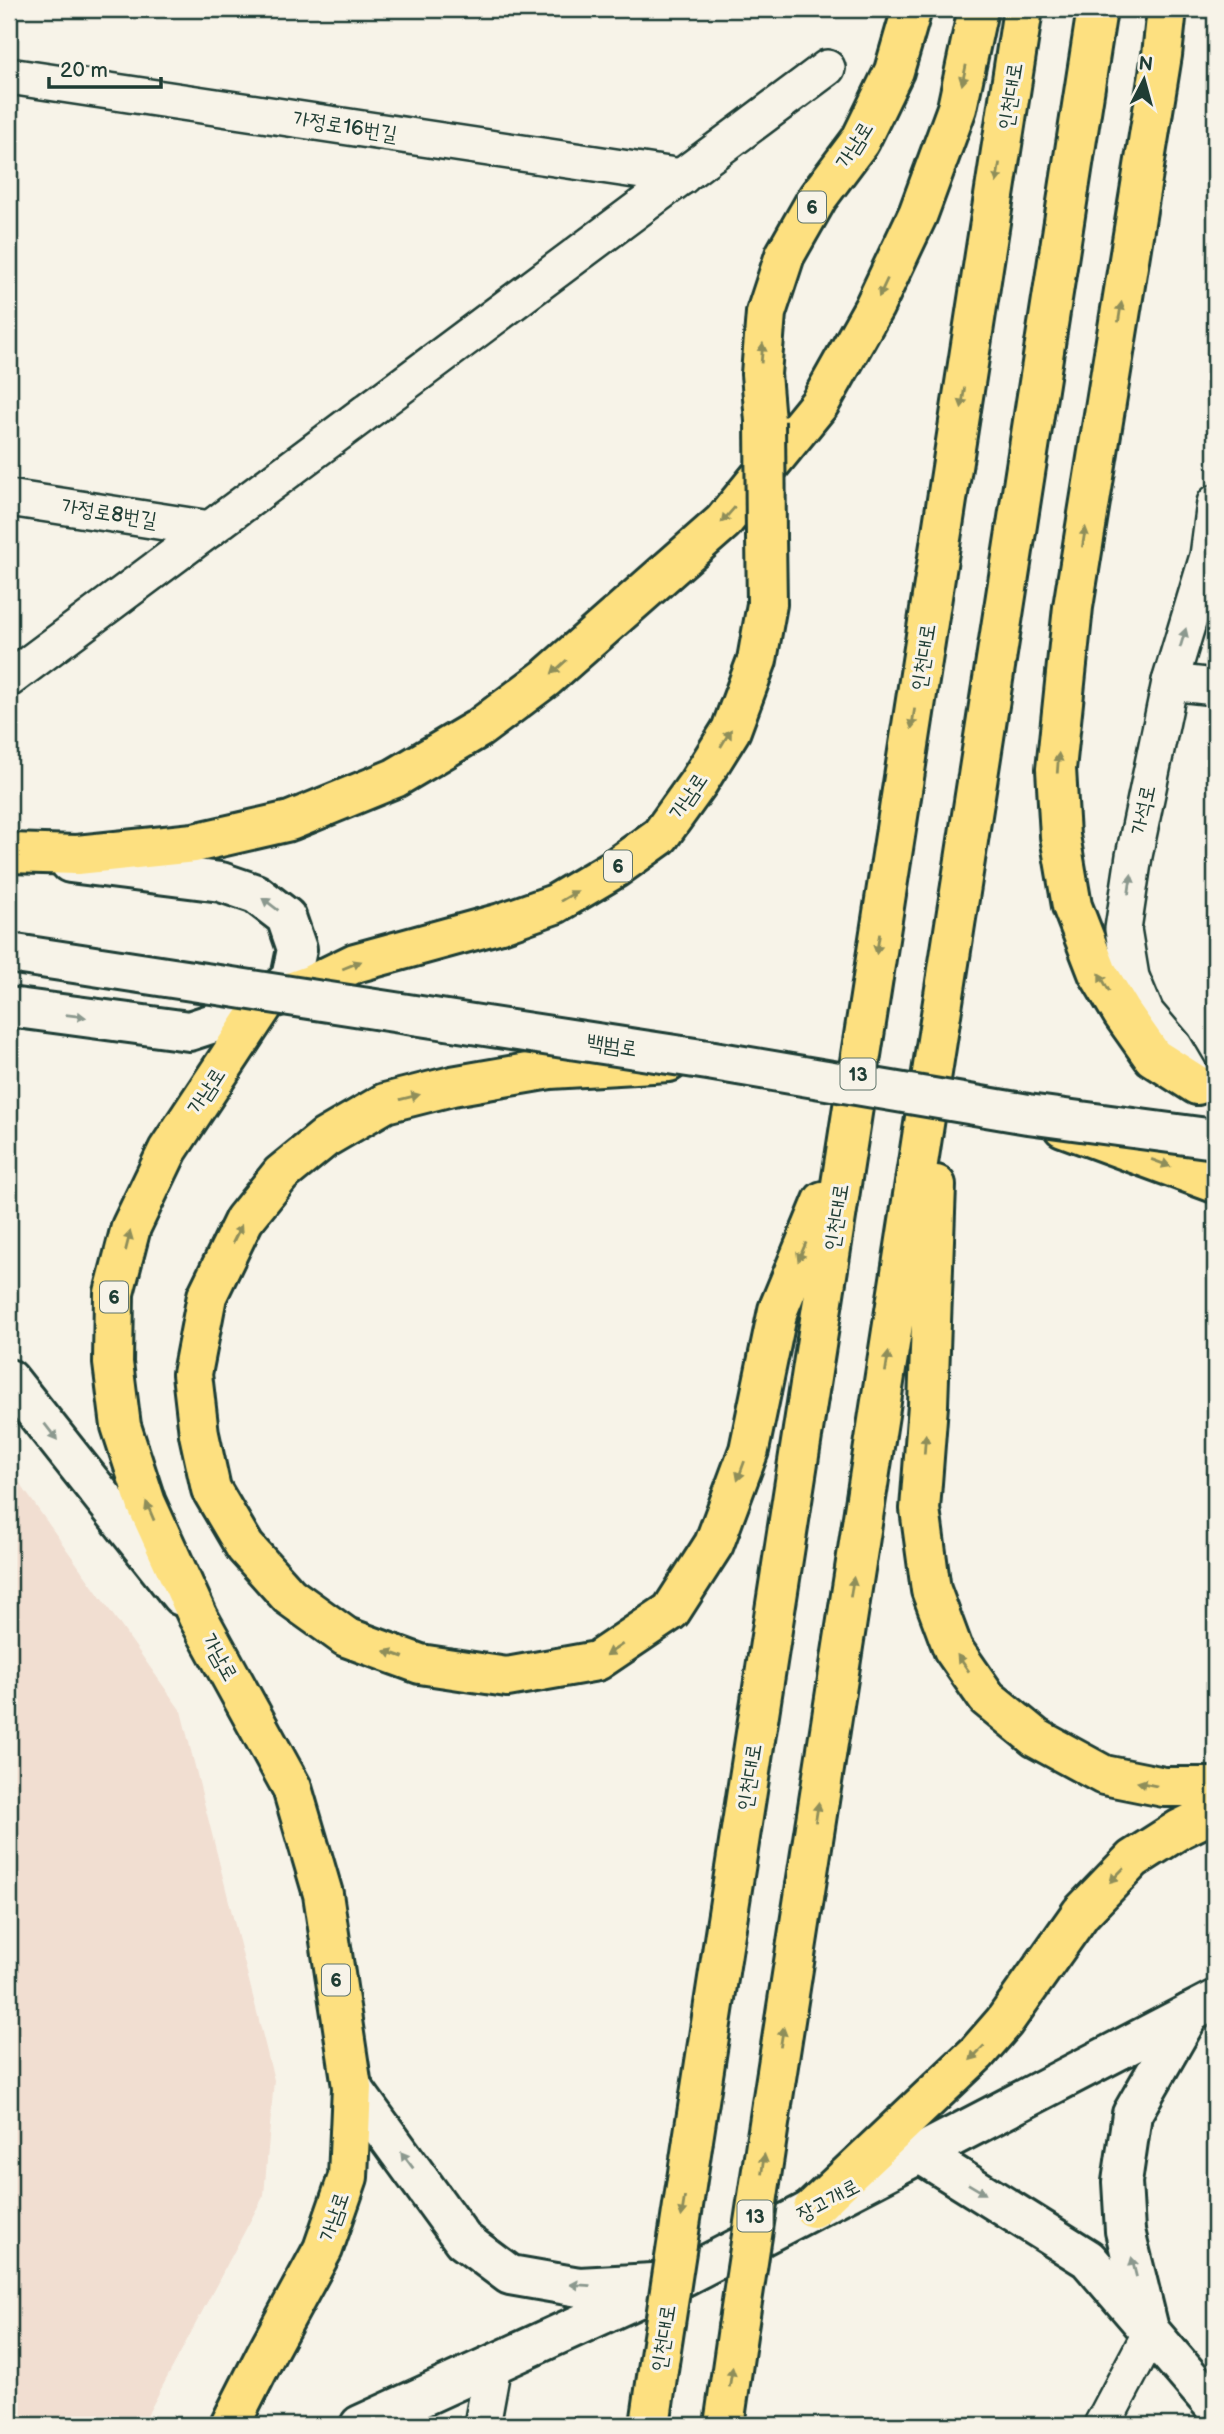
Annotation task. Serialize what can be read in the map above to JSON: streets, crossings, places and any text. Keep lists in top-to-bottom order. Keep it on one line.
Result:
{"streets":{"main road":["인천대로","가남로","6","13"],"street":["가정로16번길","가정로8번길","가석로","백범로","장고개로"]},"one_way":["가석로"],"scale_bar":"20 m","north":"top"}
